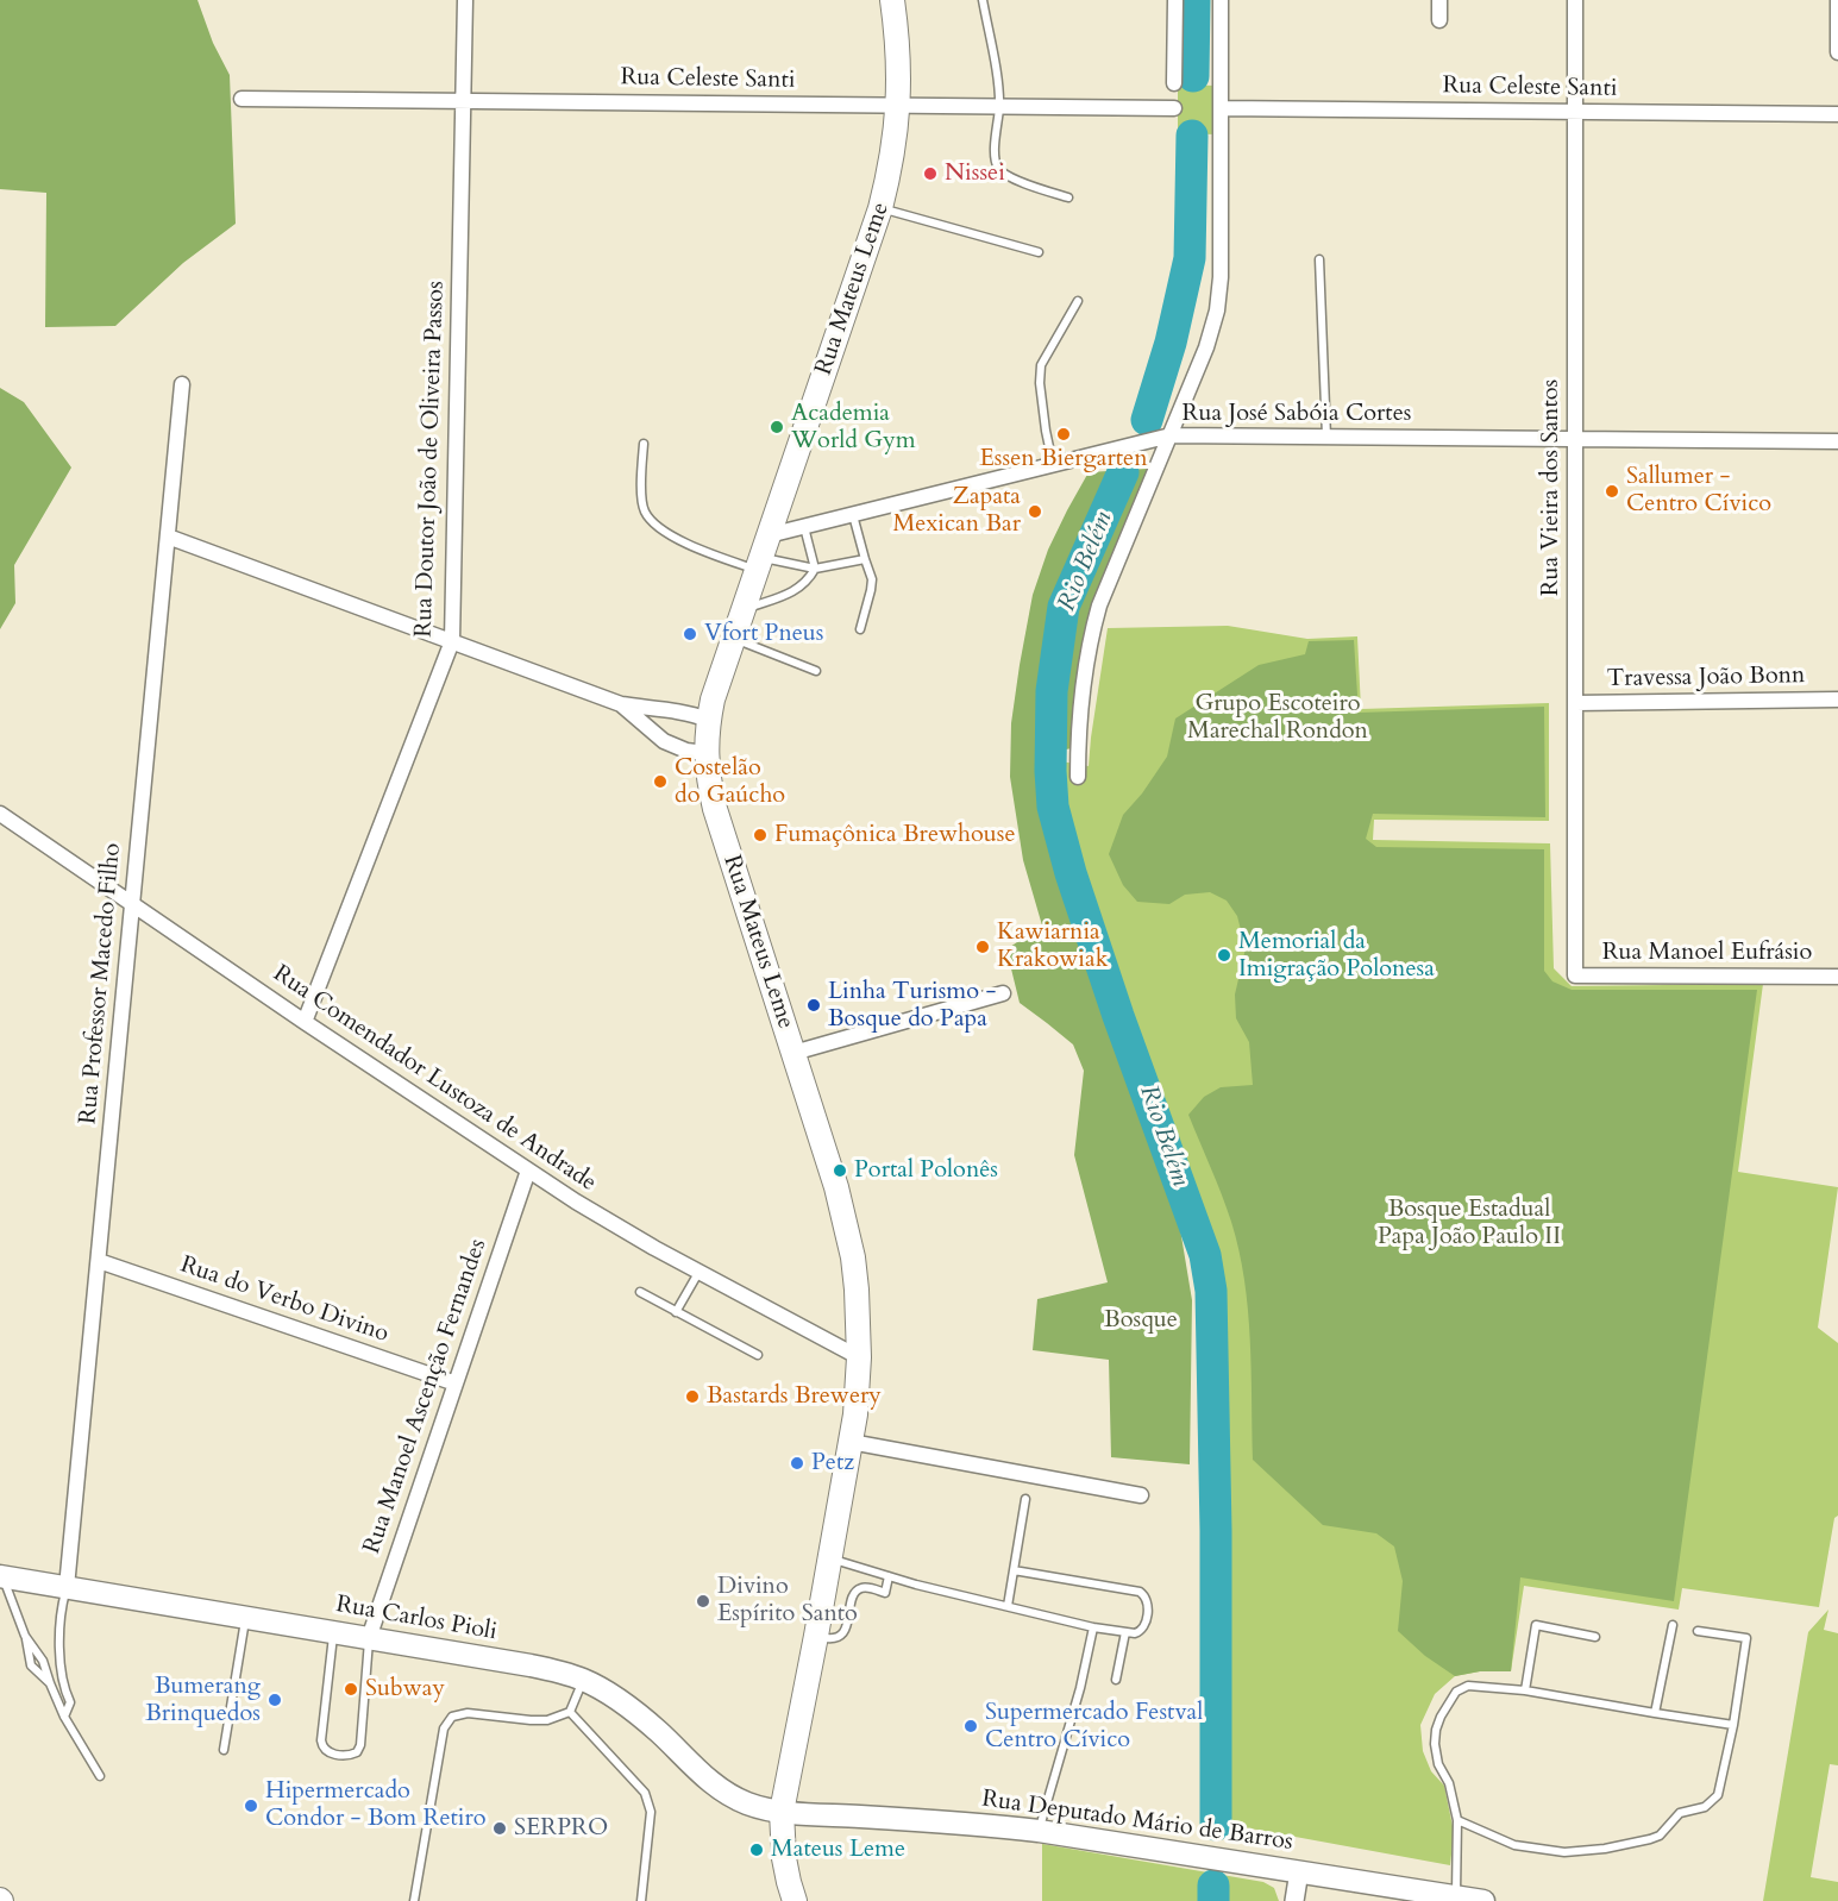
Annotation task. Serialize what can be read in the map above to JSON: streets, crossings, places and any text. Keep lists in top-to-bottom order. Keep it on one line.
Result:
{"streets":{"main road":["Rua Mateus Leme","Rua Carlos Pioli","Rua Deputado Mário de Barros"],"street":["Rua Celeste Santi","Rua José Sabóia Cortes","Rua Doutor João de Oliveira Passos","Rua Vieira dos Santos","Travessa João Bonn","Rua Manoel Eufrásio","Rua Professor Macedo Filho","Rua Comendador Lustoza de Andrade","Rua do Verbo Divino","Rua Manoel Ascenção Fernandes"]},"crossings":[["Rua Celeste Santi","Rua Mateus Leme"],["Rua Celeste Santi","Rua Doutor João de Oliveira Passos"],["Rua Celeste Santi","Rua Vieira dos Santos"],["Rua Mateus Leme","Rua José Sabóia Cortes"],["Rua Mateus Leme","Rua Comendador Lustoza de Andrade"],["Rua Mateus Leme","Rua Carlos Pioli"],["Rua Mateus Leme","Rua Deputado Mário de Barros"],["Rua José Sabóia Cortes","Rua Vieira dos Santos"],["Rua Doutor João de Oliveira Passos","Rua Comendador Lustoza de Andrade"],["Rua Vieira dos Santos","Travessa João Bonn"],["Rua Vieira dos Santos","Rua Manoel Eufrásio"],["Rua Professor Macedo Filho","Rua Comendador Lustoza de Andrade"],["Rua Professor Macedo Filho","Rua do Verbo Divino"],["Rua Professor Macedo Filho","Rua Carlos Pioli"],["Rua Comendador Lustoza de Andrade","Rua Manoel Ascenção Fernandes"],["Rua do Verbo Divino","Rua Manoel Ascenção Fernandes"],["Rua Manoel Ascenção Fernandes","Rua Carlos Pioli"],["Rua Carlos Pioli","Rua Deputado Mário de Barros"]],"water":["Rio Belém"],"parks":["Grupo Escoteiro Marechal Rondon","Bosque Estadual Papa João Paulo II","Bosque"],"places":["Nissei","Academia World Gym","Essen Biergarten","Sallumer - Centro Cívico","Zapata Mexican Bar","Vfort Pneus","Costelão do Gaúcho","Fumaçônica Brewhouse","Kawiarnia Krakowiak","Memorial da Imigração Polonesa","Linha Turismo - Bosque do Papa","Portal Polonês","Bastards Brewery","Petz","Divino Espírito Santo","Subway","Bumerang Brinquedos","Supermercado Festval Centro Cívico","Hipermercado Condor - Bom Retiro","SERPRO","Mateus Leme"]}
